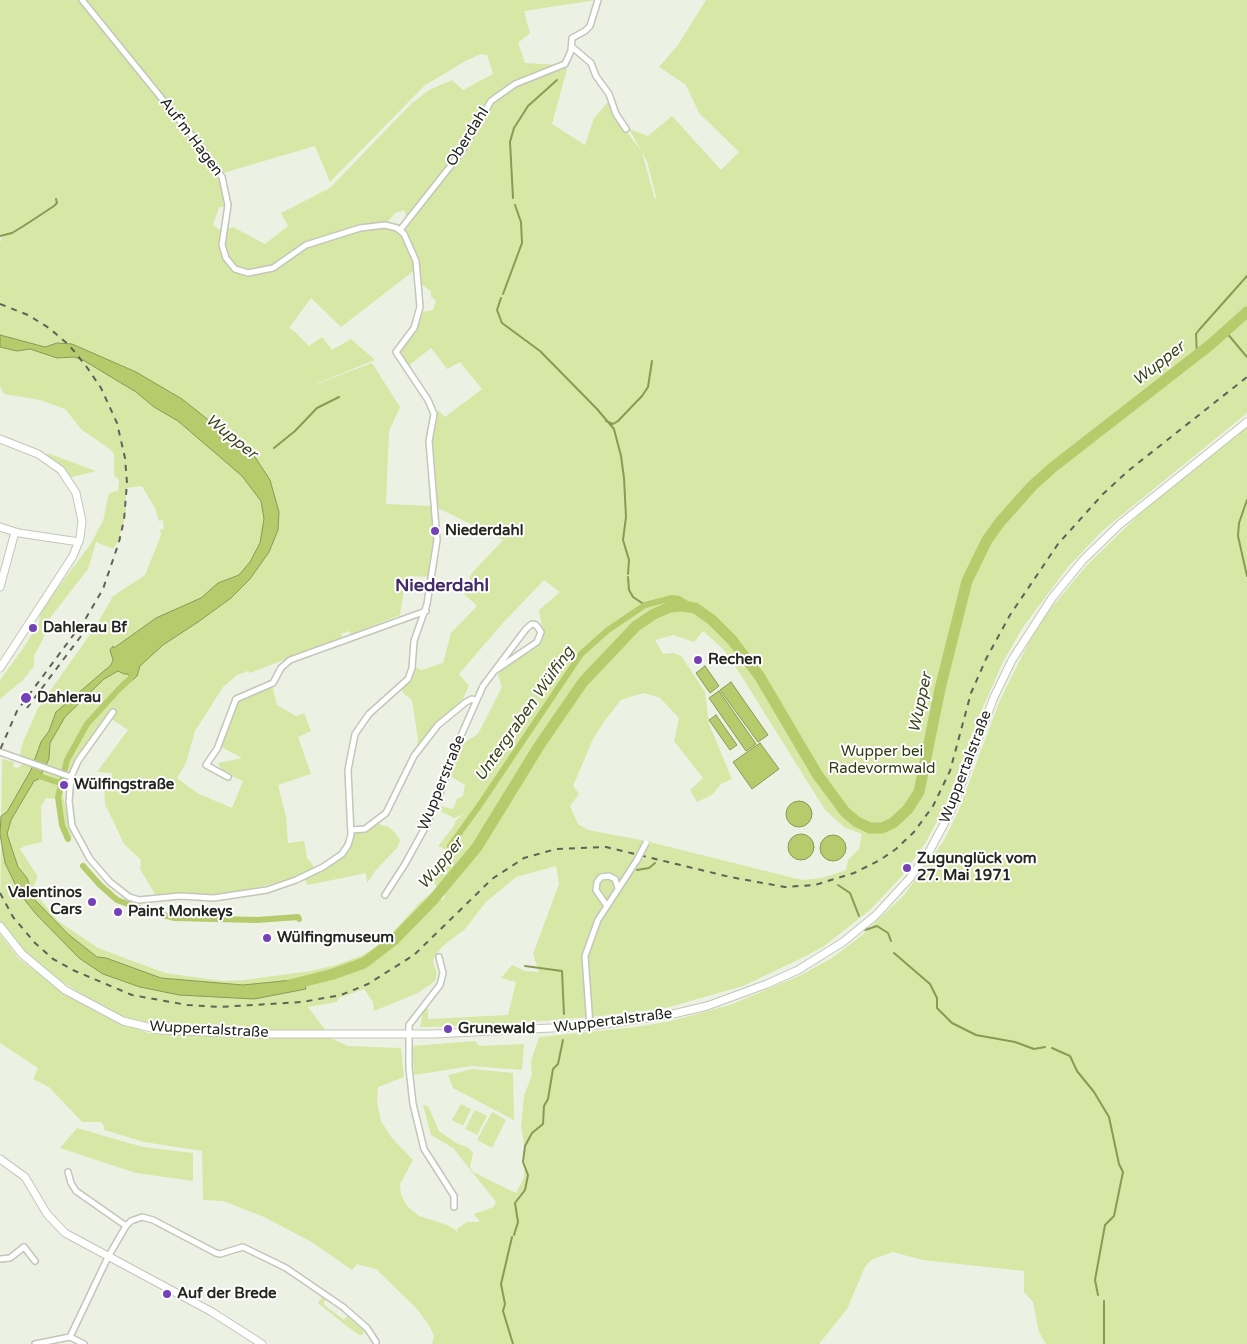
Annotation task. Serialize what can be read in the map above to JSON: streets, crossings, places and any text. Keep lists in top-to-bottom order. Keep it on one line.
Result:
{"streets":{"main road":["Wuppertalstraße"],"street":["Auf'm Hagen","Oberdahl","Wupperstraße"]},"crossings":[["Auf'm Hagen","Oberdahl"]],"districts":["Niederdahl"],"water":["Wupper","Untergraben Wülfing"],"parks":["Wupper bei Radevormwald"],"places":["Niederdahl","Dahlerau Bf","Rechen","Dahlerau","Wülfingstraße","Zugunglück vom 27. Mai 1971","Valentinos Cars","Paint Monkeys","Wülfingmuseum","Grunewald","Auf der Brede"]}
